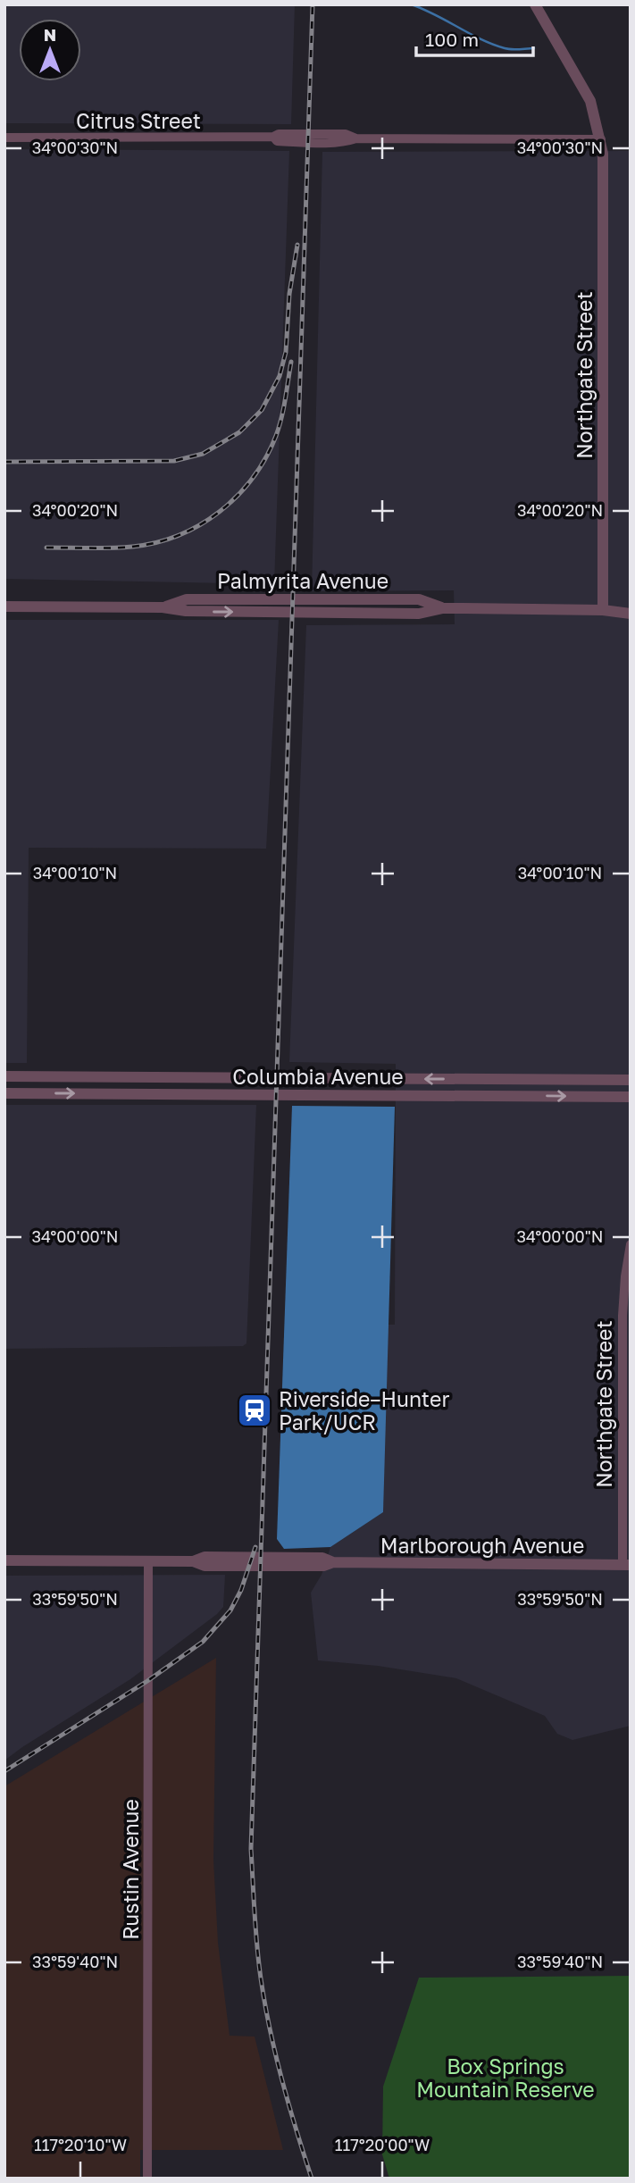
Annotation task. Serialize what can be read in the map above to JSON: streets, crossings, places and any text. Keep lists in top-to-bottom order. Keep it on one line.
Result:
{"streets":{"street":["Citrus Street","Northgate Street","Palmyrita Avenue","Columbia Avenue","Marlborough Avenue","Rustin Avenue"]},"crossings":[["Citrus Street","Northgate Street"],["Northgate Street","Palmyrita Avenue"],["Northgate Street","Marlborough Avenue"],["Marlborough Avenue","Rustin Avenue"]],"parks":["Box Springs Mountain Reserve"],"places":{"station":["Riverside–Hunter Park/UCR"]},"scale_bar":"100 m","north":"top","coordinates":["34°00'30\"N","34°00'20\"N","34°00'10\"N","34°00'00\"N","33°59'50\"N","33°59'40\"N","117°20'10\"W","117°20'00\"W"]}
